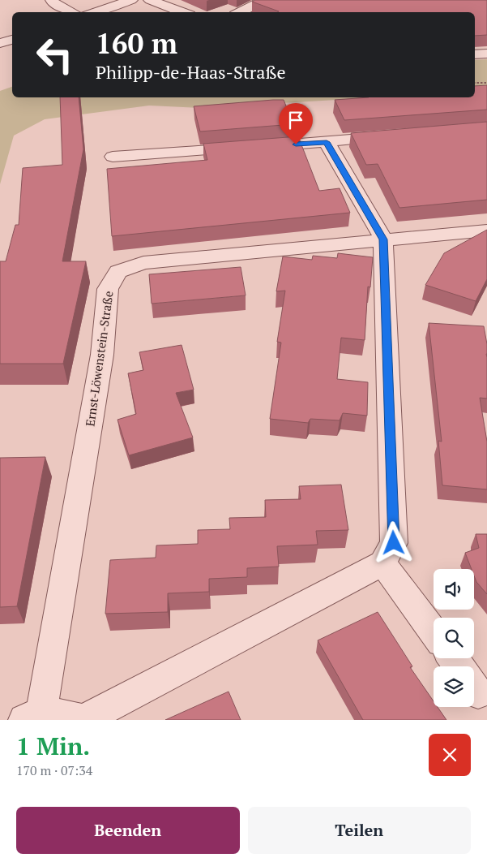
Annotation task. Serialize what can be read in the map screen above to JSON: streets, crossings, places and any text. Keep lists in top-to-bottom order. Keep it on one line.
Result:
{"streets":{"street":["Ernst-Löwenstein-Straße"]},"page":{"turn":["160 m","Philipp-de-Haas-Straße"],"heading":["1 Min.","170 m · 07:34"],"buttons":["Beenden","Teilen"]}}
